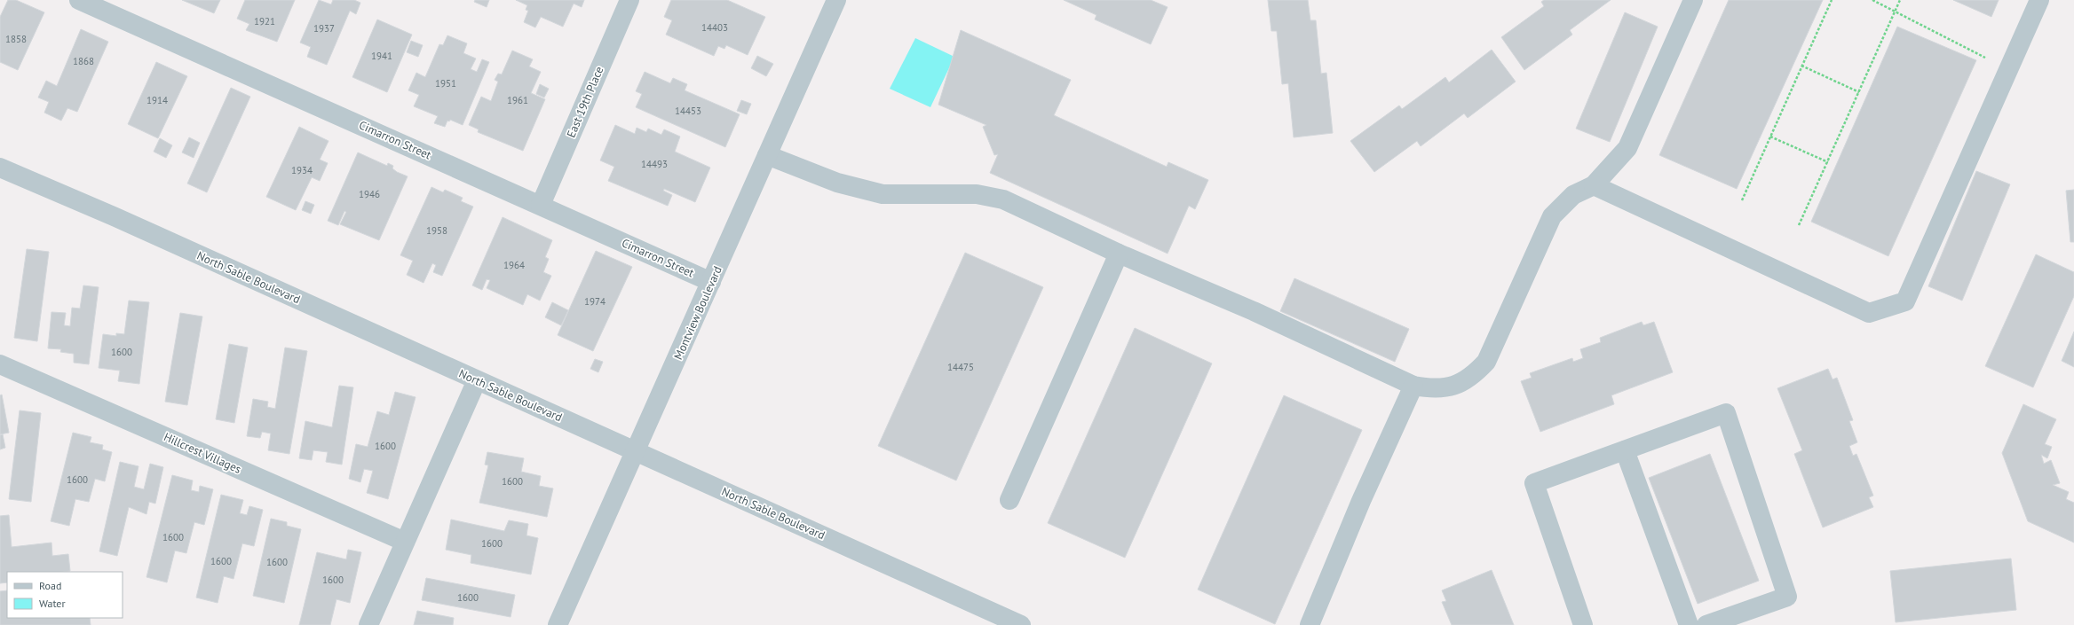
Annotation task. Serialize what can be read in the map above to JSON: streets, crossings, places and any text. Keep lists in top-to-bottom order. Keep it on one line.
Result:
{"streets":{"street":["East 19th Place","Cimarron Street","North Sable Boulevard","Montview Boulevard","Hillcrest Villages"]},"crossings":[["East 19th Place","Cimarron Street"],["Cimarron Street","Montview Boulevard"],["North Sable Boulevard","Montview Boulevard"]],"house_numbers":["1921","14403","1937","1858","1941","1868","1951","1914","1961","14453","14493","1934","1946","1958","1964","1974","1600","14475","1600","1600","1600","1600","1600","1600","1600","1600","1600"],"legend":["Road","Water"]}
